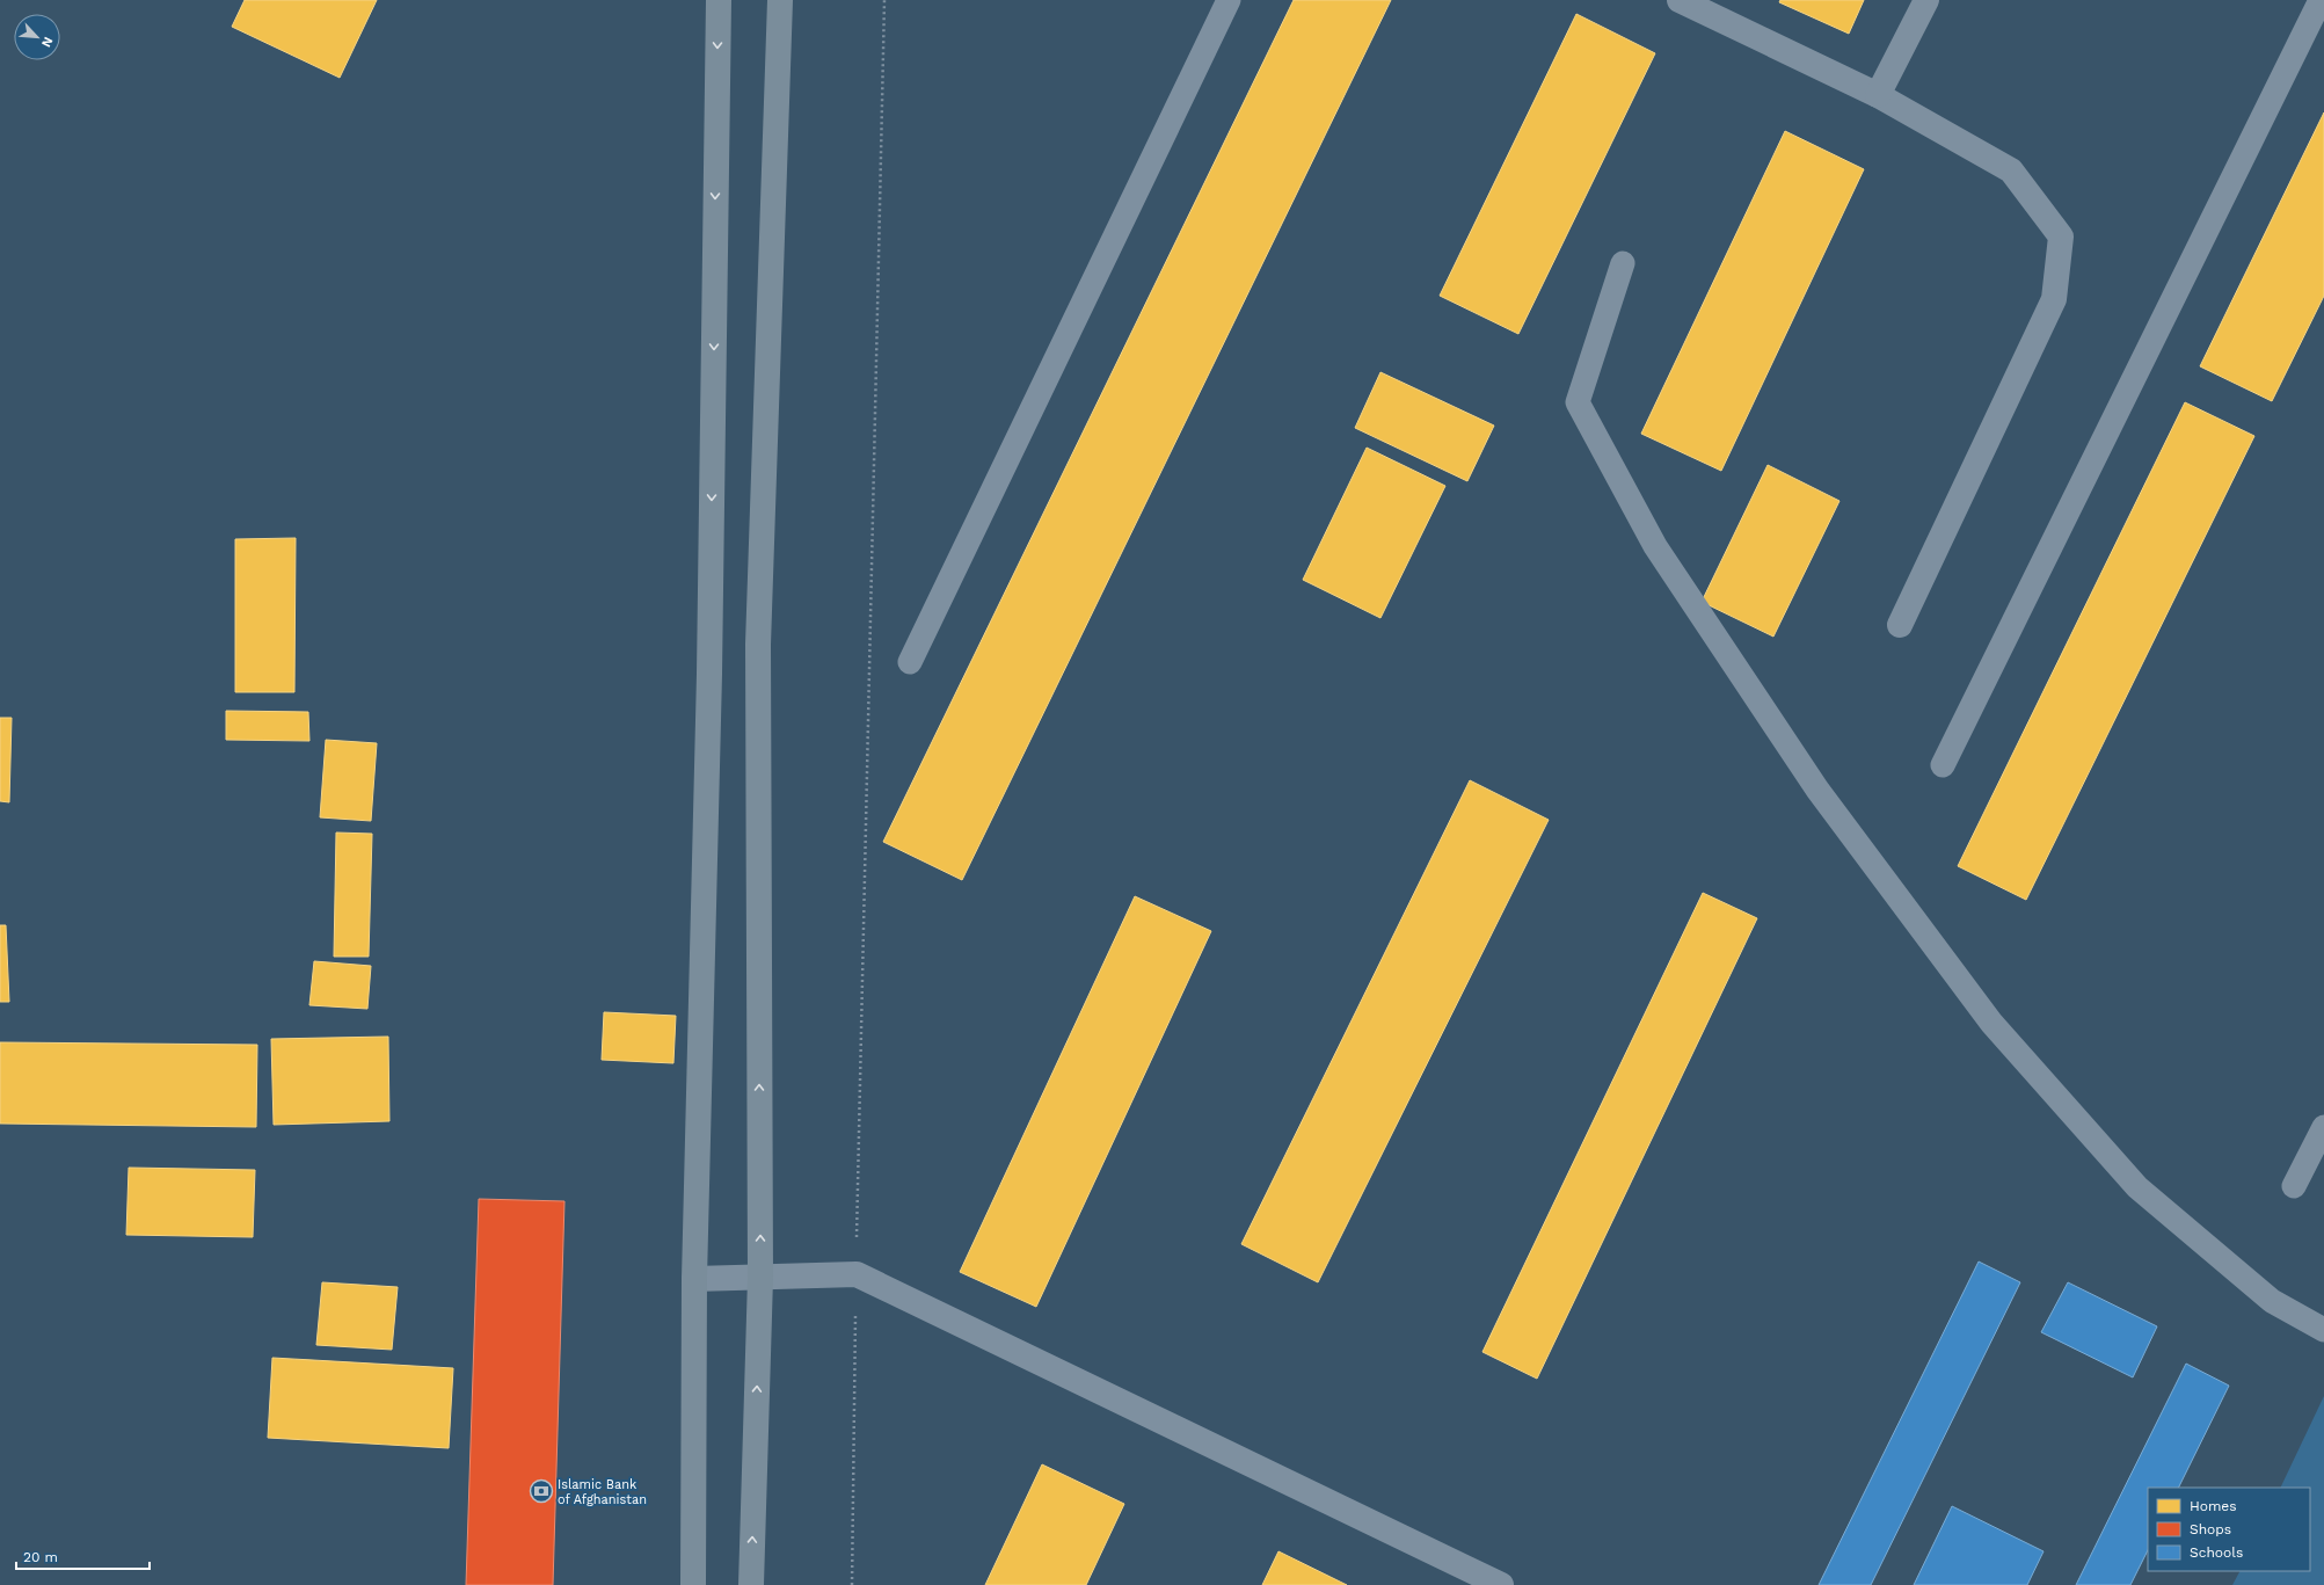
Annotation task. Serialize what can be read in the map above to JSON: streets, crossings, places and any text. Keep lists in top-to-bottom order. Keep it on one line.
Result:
{"places":{"bank":["Islamic Bank of Afghanistan"]},"legend":["Homes","Shops","Schools"],"scale_bar":"20 m","north":"bottom right"}
